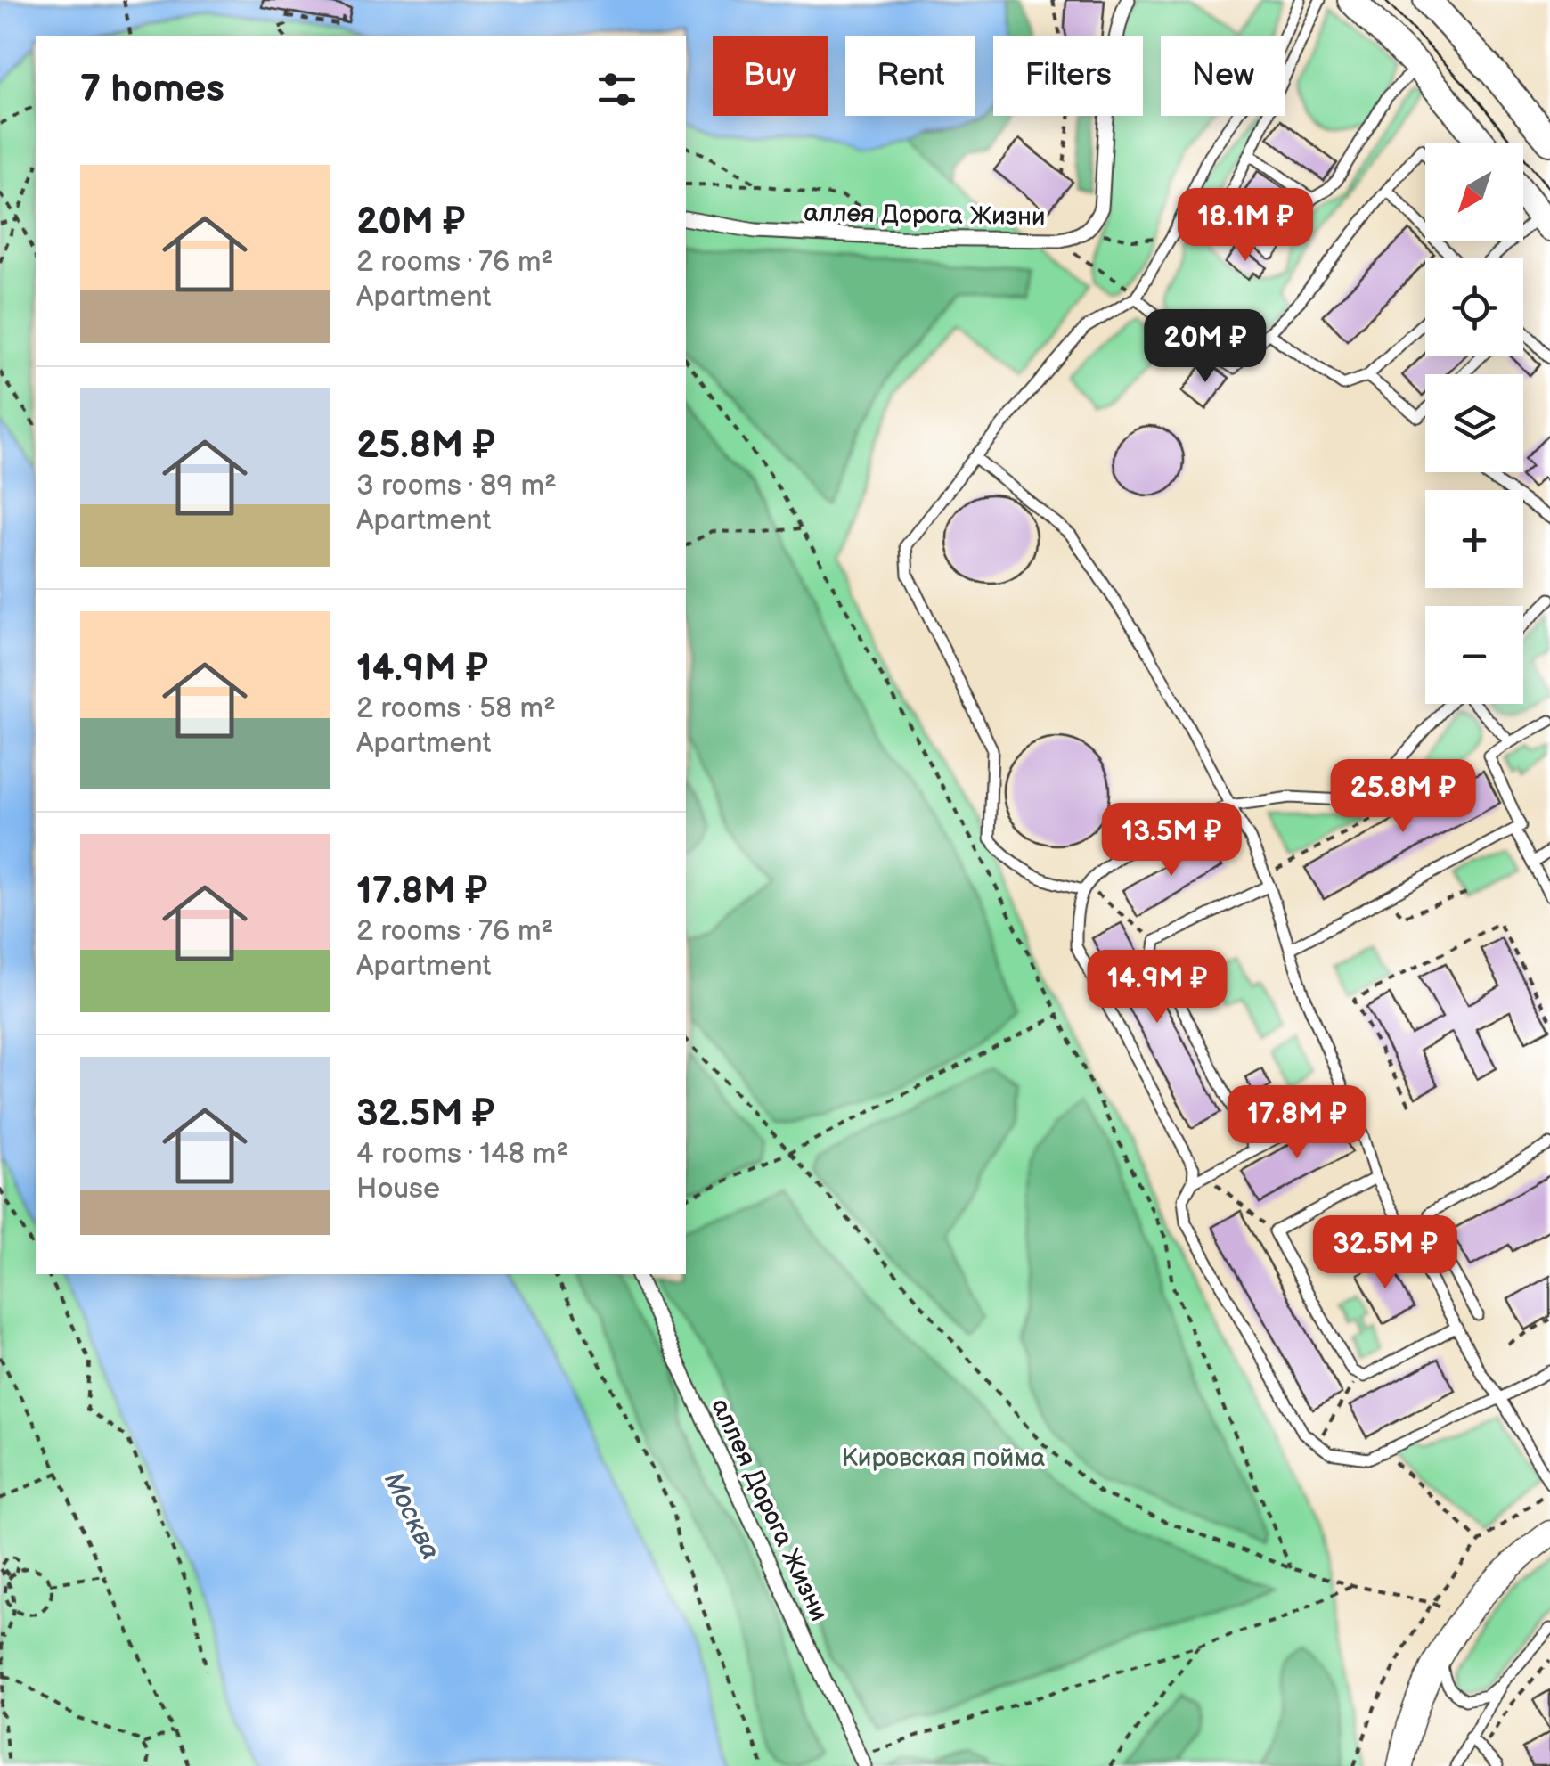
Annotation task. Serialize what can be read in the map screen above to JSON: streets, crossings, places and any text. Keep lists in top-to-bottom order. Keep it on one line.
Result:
{"streets":{"street":["аллея Дорога Жизни"]},"water":["Москва"],"parks":["Кировская пойма"],"north":"bottom left","page":{"chip":["Buy","Rent","Filters","New"],"heading":"7 homes","map_buttons":["+","−"],"list":[{"name":"20M ₽","note":"2 rooms · 76 m² · Apartment"},{"name":"25.8M ₽","note":"3 rooms · 89 m² · Apartment"},{"name":"14.9M ₽","note":"2 rooms · 58 m² · Apartment"},{"name":"17.8M ₽","note":"2 rooms · 76 m² · Apartment"},{"name":"32.5M ₽","note":"4 rooms · 148 m² · House"}],"price":["18.1M ₽","20M ₽","25.8M ₽","13.5M ₽","14.9M ₽","17.8M ₽","32.5M ₽"]}}
